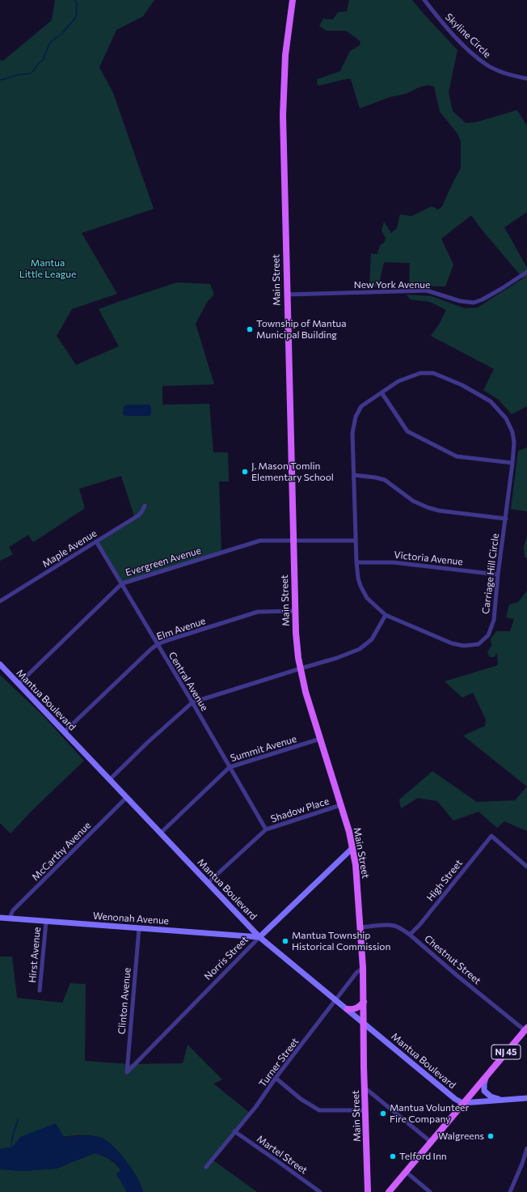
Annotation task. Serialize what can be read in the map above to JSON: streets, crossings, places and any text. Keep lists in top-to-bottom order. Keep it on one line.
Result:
{"streets":{"main road":["Main Street","Mantua Boulevard","Wenonah Avenue","Norris Street","NJ 45"],"street":["Skyline Circle","New York Avenue","Maple Avenue","Victoria Avenue","Evergreen Avenue","Carriage Hill Circle","Elm Avenue","Central Avenue","Summit Avenue","Shadow Place","McCarthy Avenue","High Street","Hirst Avenue","Chestnut Street","Clinton Avenue","Turner Street","Martel Street"]},"crossings":[["Main Street","New York Avenue"],["Main Street","Evergreen Avenue"],["Main Street","Elm Avenue"],["Main Street","Mantua Boulevard"],["Main Street","Summit Avenue"],["Main Street","Shadow Place"],["Main Street","Norris Street"],["Main Street","Chestnut Street"],["Main Street","Turner Street"],["Maple Avenue","Central Avenue"],["Victoria Avenue","Carriage Hill Circle"],["Evergreen Avenue","Carriage Hill Circle"],["Evergreen Avenue","Central Avenue"],["Evergreen Avenue","Mantua Boulevard"],["Elm Avenue","Central Avenue"],["Elm Avenue","Mantua Boulevard"],["Central Avenue","Summit Avenue"],["Central Avenue","Shadow Place"],["Mantua Boulevard","Summit Avenue"],["Mantua Boulevard","Shadow Place"],["Mantua Boulevard","McCarthy Avenue"],["Mantua Boulevard","Wenonah Avenue"],["Mantua Boulevard","Norris Street"],["Mantua Boulevard","NJ 45"],["Mantua Boulevard","Turner Street"],["McCarthy Avenue","Wenonah Avenue"],["High Street","Chestnut Street"],["Wenonah Avenue","Hirst Avenue"],["Wenonah Avenue","Norris Street"],["Wenonah Avenue","Clinton Avenue"],["Norris Street","Clinton Avenue"],["Chestnut Street","NJ 45"],["Turner Street","Martel Street"]],"parks":["Mantua Little League"],"places":["Township of Mantua Municipal Building","J. Mason Tomlin Elementary School","Mantua Township Historical Commission","Mantua Volunteer Fire Company","Walgreens","Telford Inn"]}
